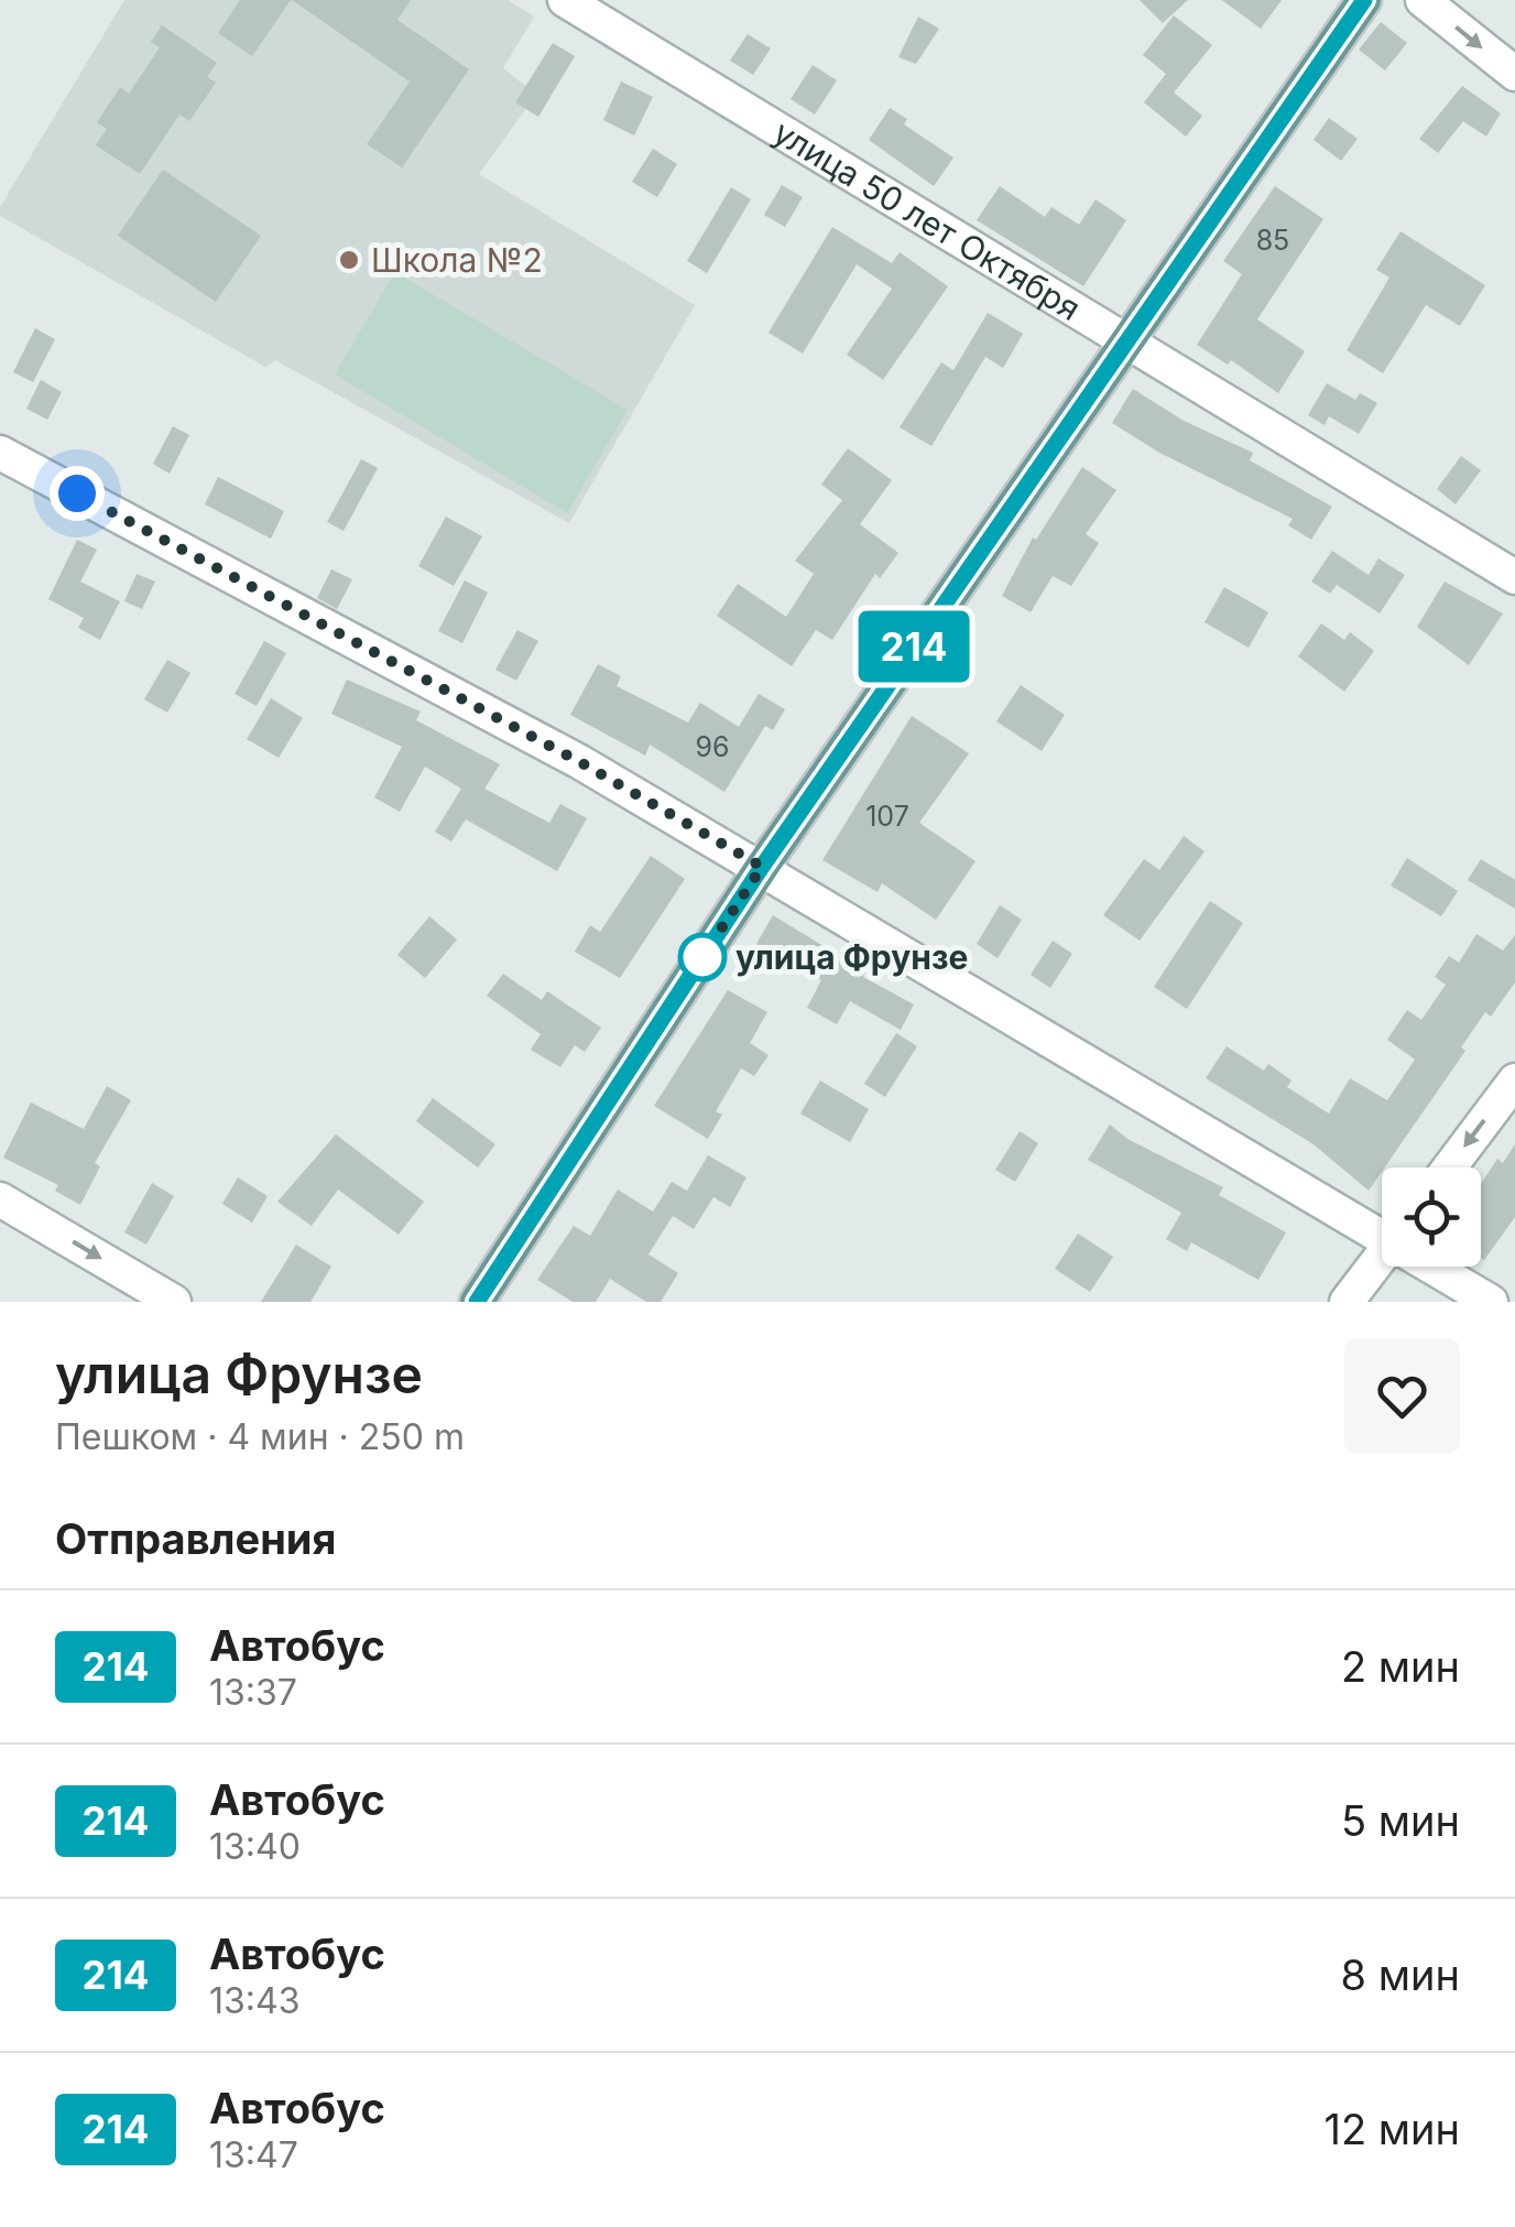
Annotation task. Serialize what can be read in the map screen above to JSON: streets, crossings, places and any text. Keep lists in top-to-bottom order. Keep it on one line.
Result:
{"streets":{"street":["улица 50 лет Октября"]},"places":["Школа №2","улица Фрунзе"],"lines":["bus line 214"],"house_numbers":["85","96","107"],"page":{"on_map":"214","heading":[["улица Фрунзе","Пешком · 4 мин · 250 m"],"Отправления"],"list":[{"mark":"214","name":"Автобус","note":"13:37","value":"2 мин"},{"mark":"214","name":"Автобус","note":"13:40","value":"5 мин"},{"mark":"214","name":"Автобус","note":"13:43","value":"8 мин"},{"mark":"214","name":"Автобус","note":"13:47","value":"12 мин"}]}}
